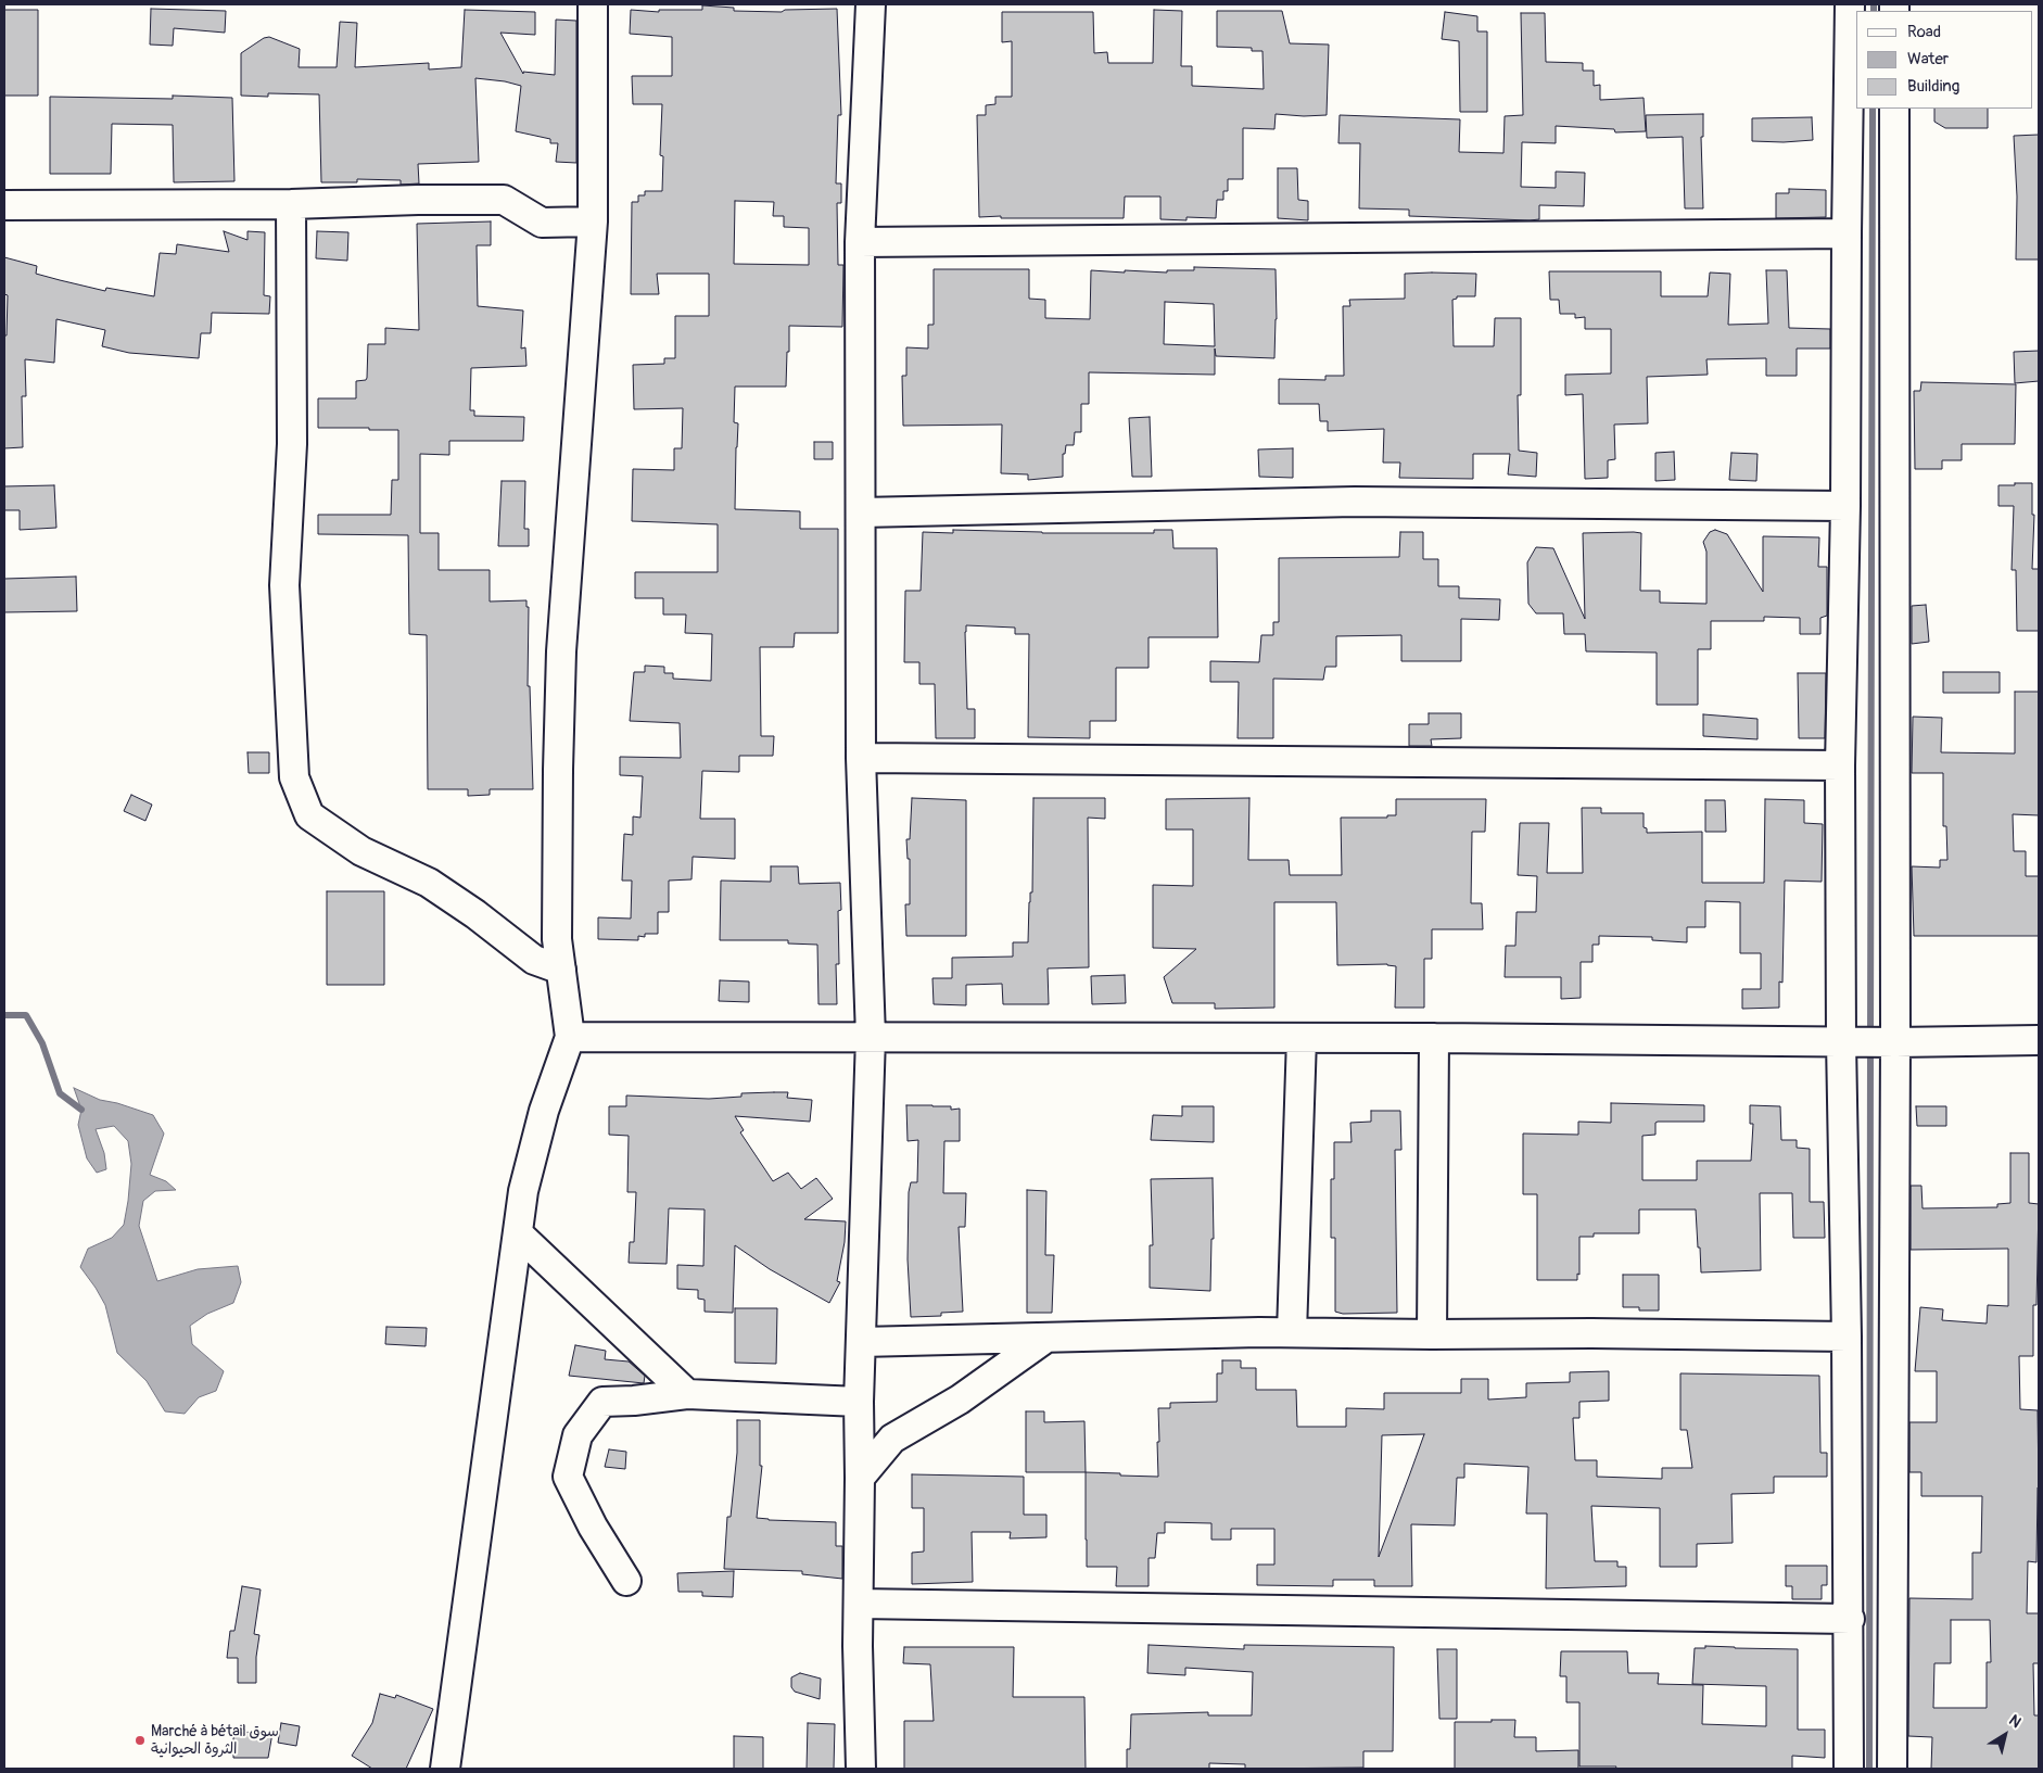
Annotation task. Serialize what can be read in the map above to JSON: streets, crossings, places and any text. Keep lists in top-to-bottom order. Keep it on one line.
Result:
{"places":["Marché à bétail سوق الثروة الحيوانية"],"legend":["Road","Water","Building"],"north":"top right"}
